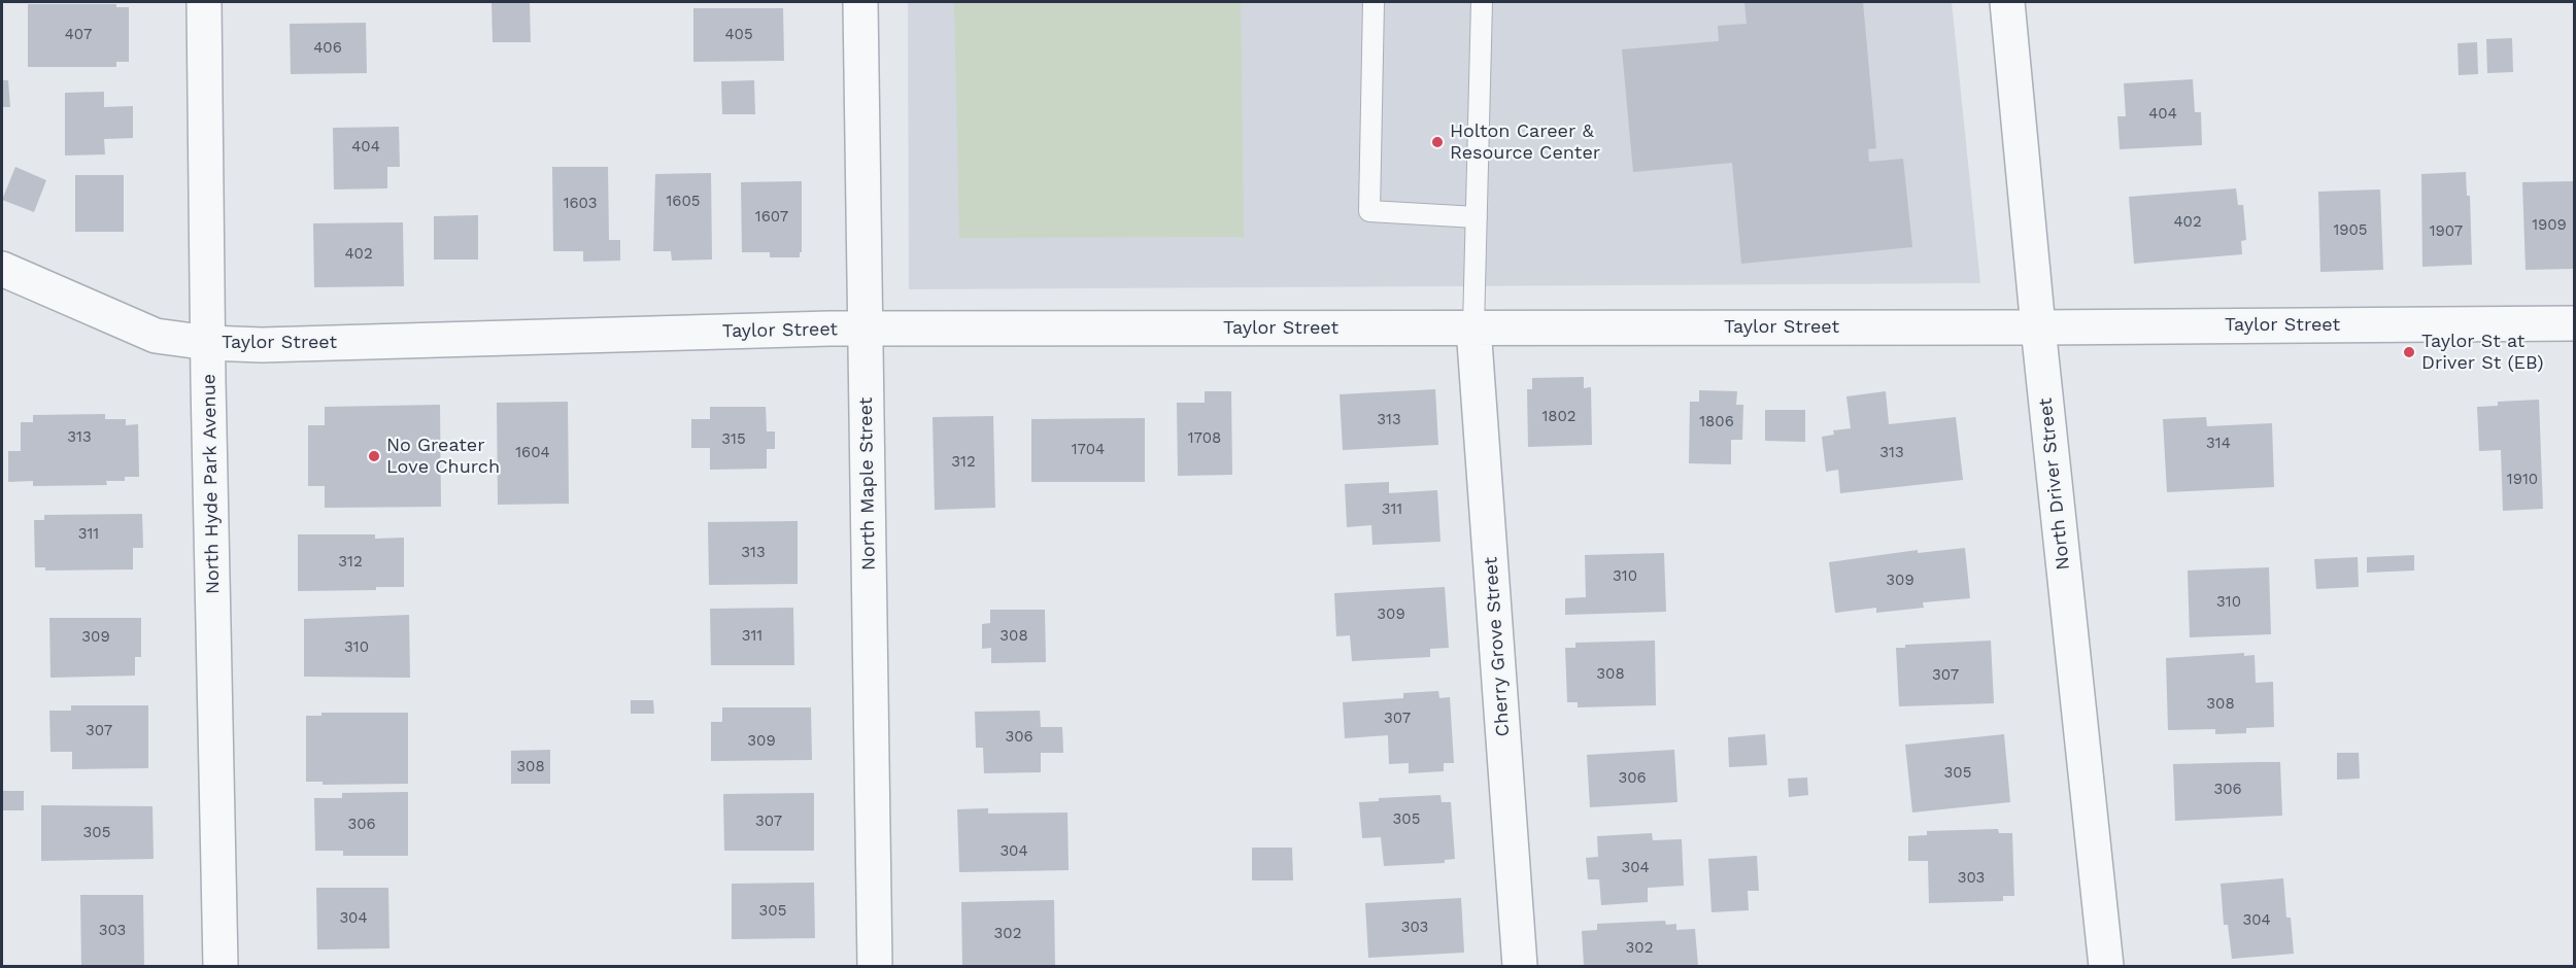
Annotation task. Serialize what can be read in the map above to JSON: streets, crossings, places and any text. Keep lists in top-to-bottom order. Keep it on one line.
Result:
{"streets":{"street":["Taylor Street","North Hyde Park Avenue","North Maple Street","North Driver Street","Cherry Grove Street"]},"crossings":[["Taylor Street","North Hyde Park Avenue"],["Taylor Street","North Maple Street"],["Taylor Street","North Driver Street"],["Taylor Street","Cherry Grove Street"]],"places":["Holton Career & Resource Center","Taylor St at Driver St (EB)","No Greater Love Church"],"house_numbers":["407","405","406","404","404","1605","1603","1607","402","1909","1905","1907","402","1802","313","1806","313","1708","315","314","1704","1604","313","312","1910","311","311","313","312","310","309","310","309","311","308","309","310","308","307","308","307","307","306","309","308","305","306","306","305","307","306","305","304","304","303","305","304","304","303","303","302","302"]}
